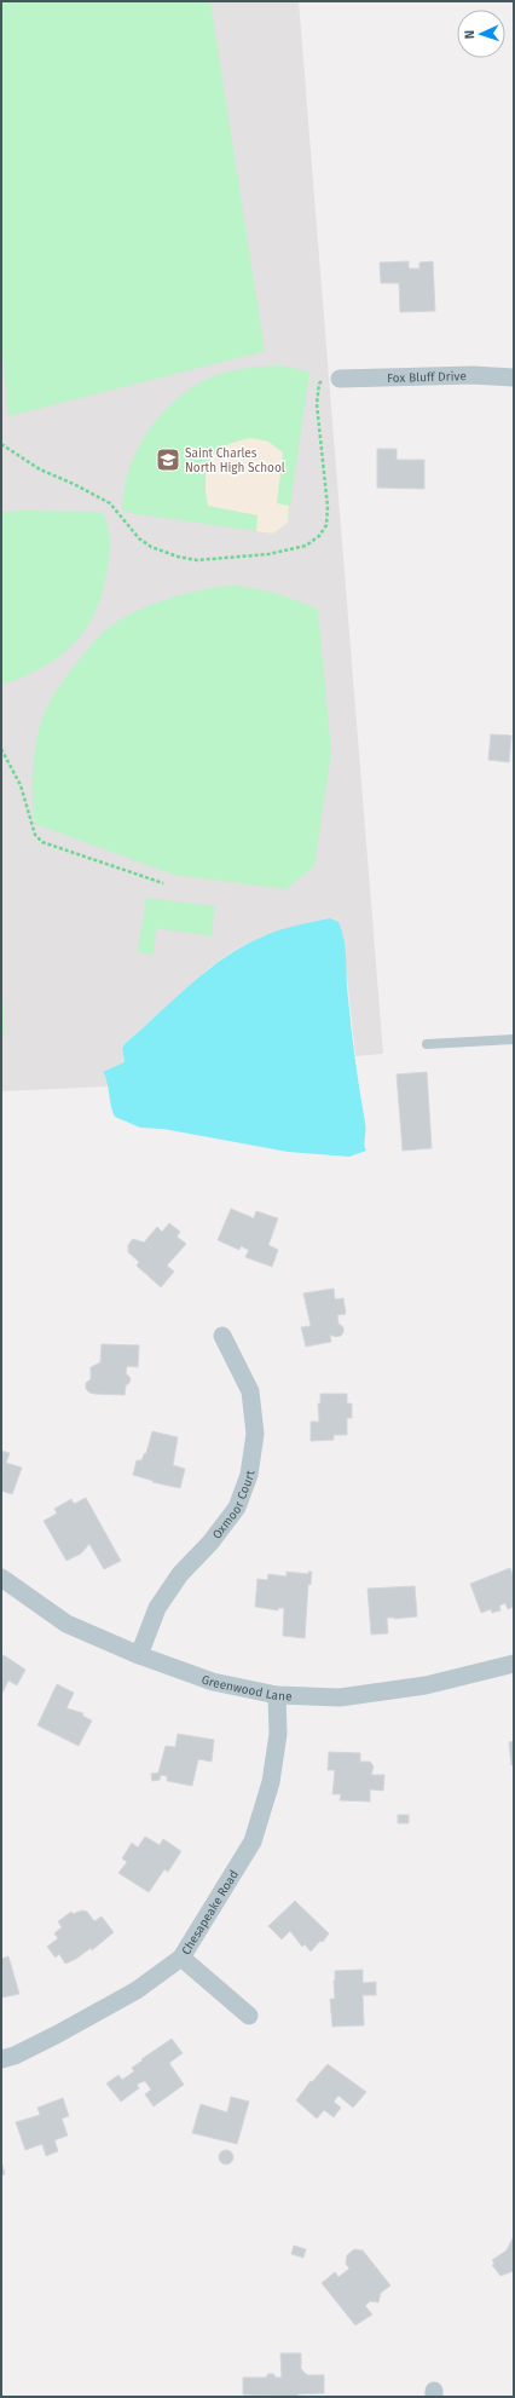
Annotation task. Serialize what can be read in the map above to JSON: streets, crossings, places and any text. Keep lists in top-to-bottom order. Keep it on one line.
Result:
{"streets":{"street":["Fox Bluff Drive","Oxmoor Court","Greenwood Lane","Chesapeake Road"]},"crossings":[["Oxmoor Court","Greenwood Lane"],["Greenwood Lane","Chesapeake Road"]],"places":{"school or university":["Saint Charles North High School"]},"north":"left"}
